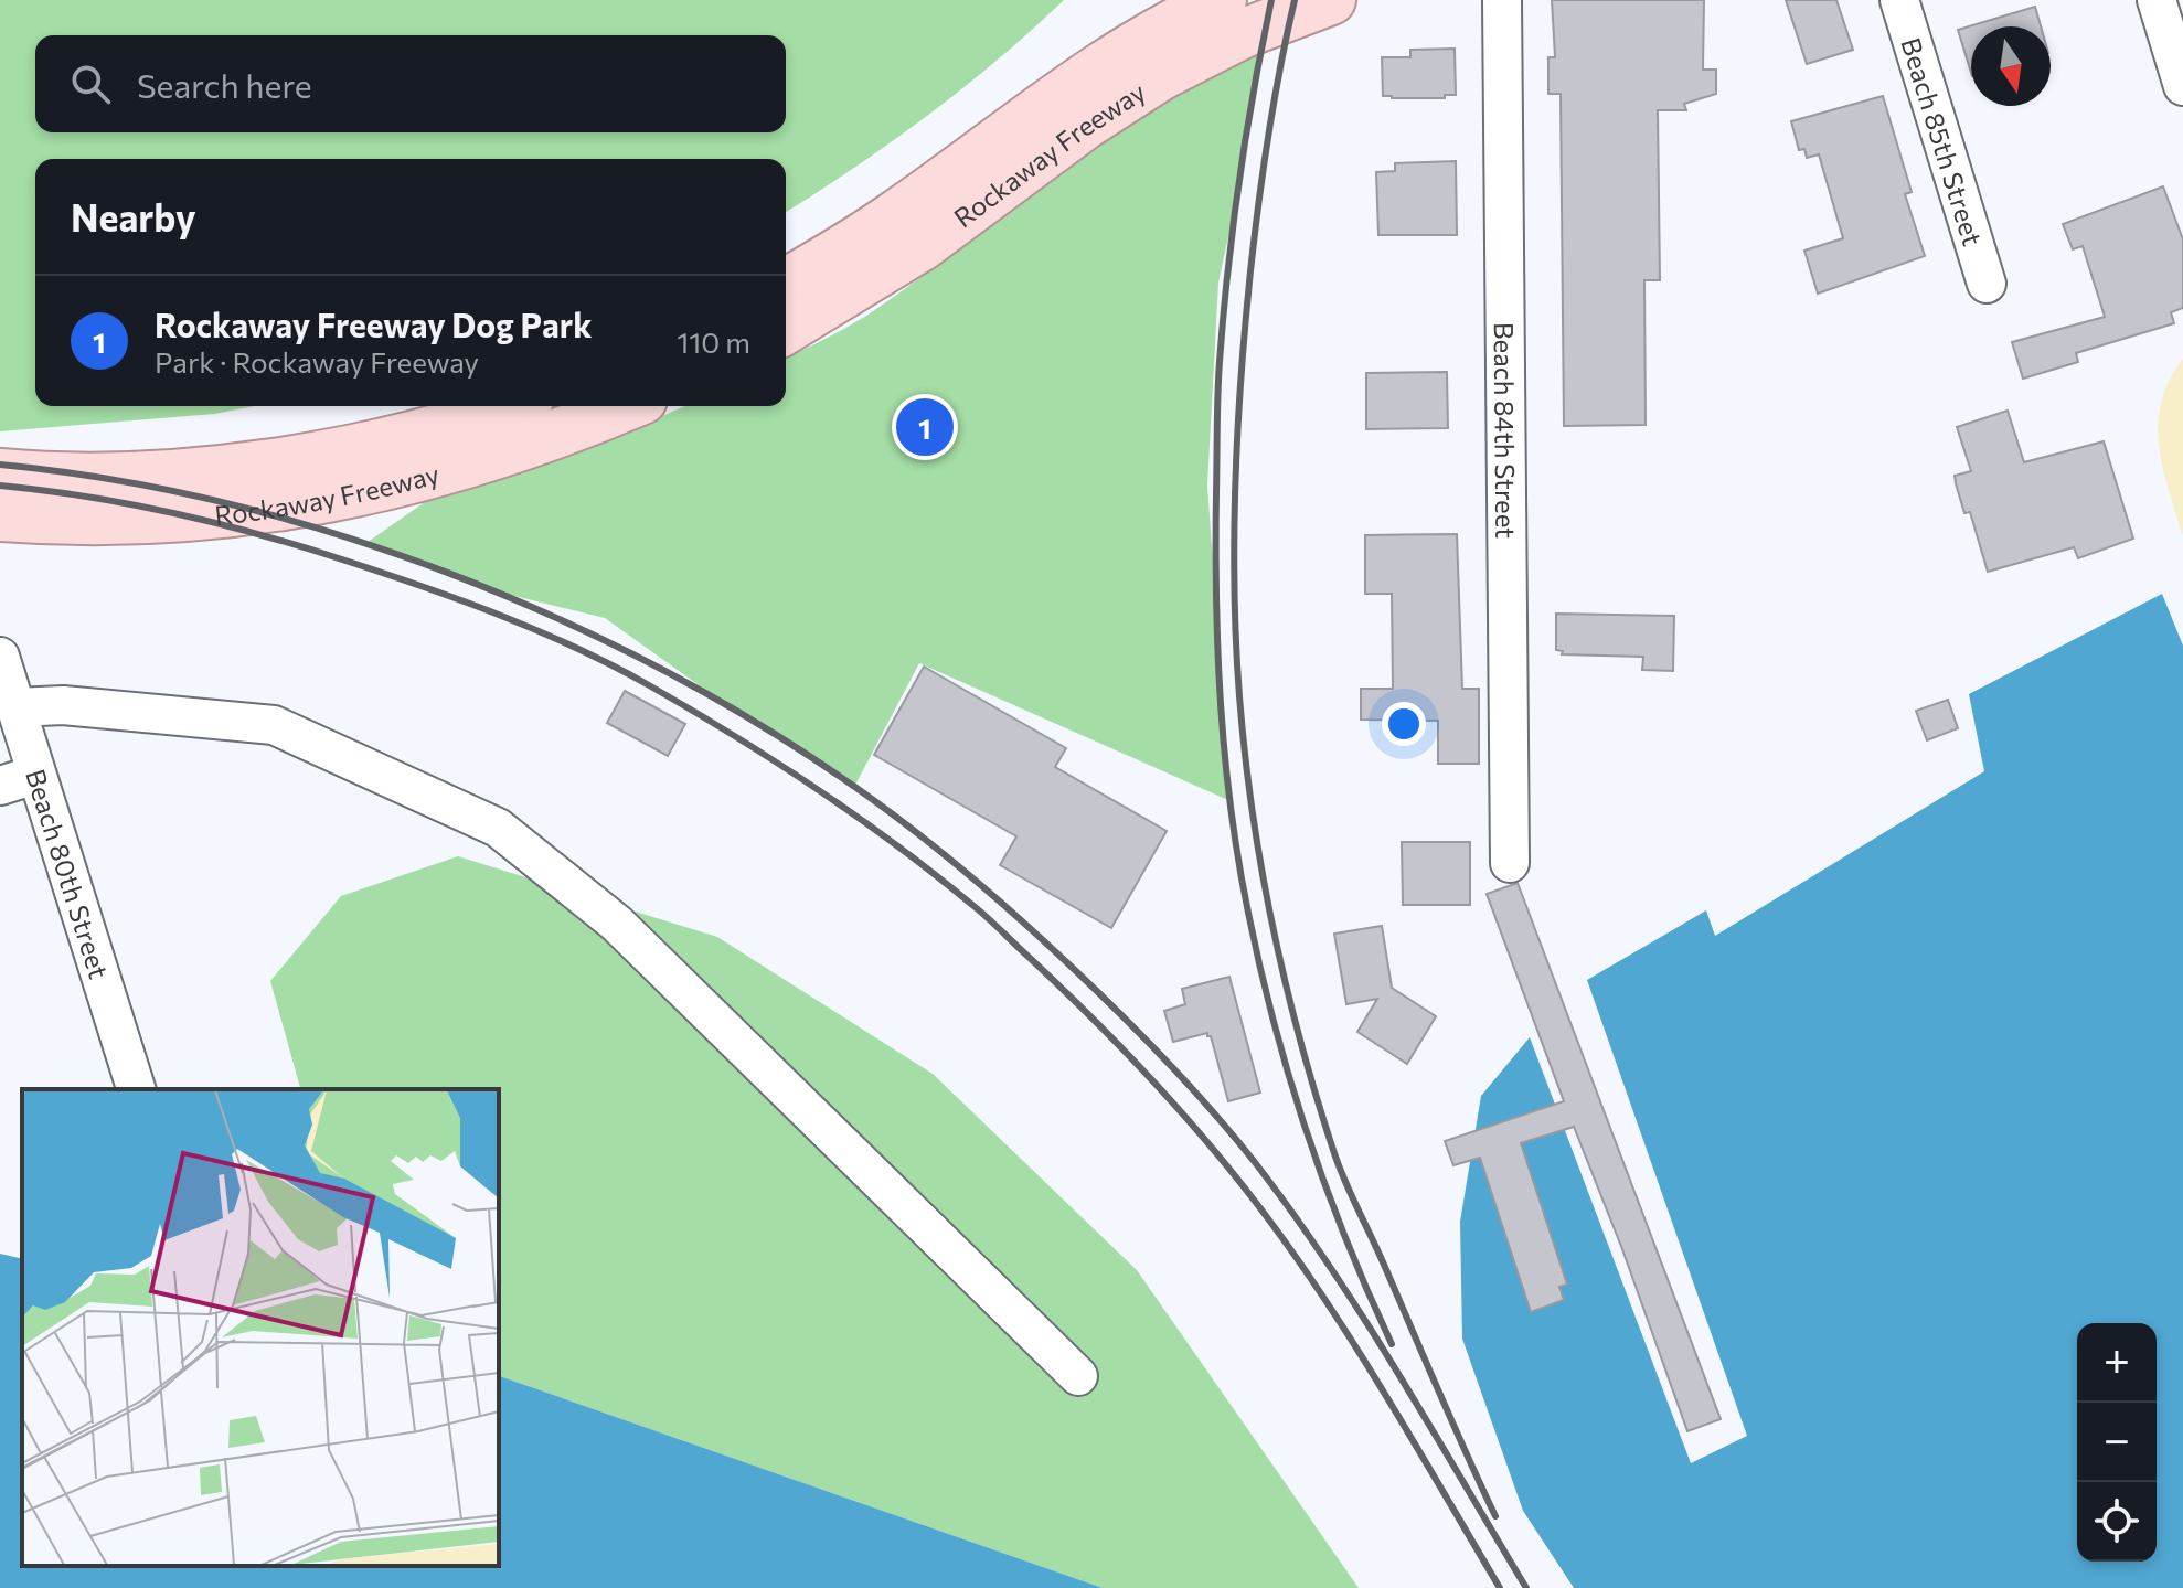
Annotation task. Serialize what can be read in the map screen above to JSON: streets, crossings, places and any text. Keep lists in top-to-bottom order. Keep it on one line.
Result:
{"streets":{"main road":["Rockaway Freeway"],"street":["Beach 85th Street","Beach 84th Street","Beach 80th Street"]},"north":"bottom","page":{"search":"Search here","heading":"Nearby","list":[{"mark":"1","name":"Rockaway Freeway Dog Park","note":"Park · Rockaway Freeway","value":"110 m"}],"pins":"1","map_buttons":["+","−"]}}
